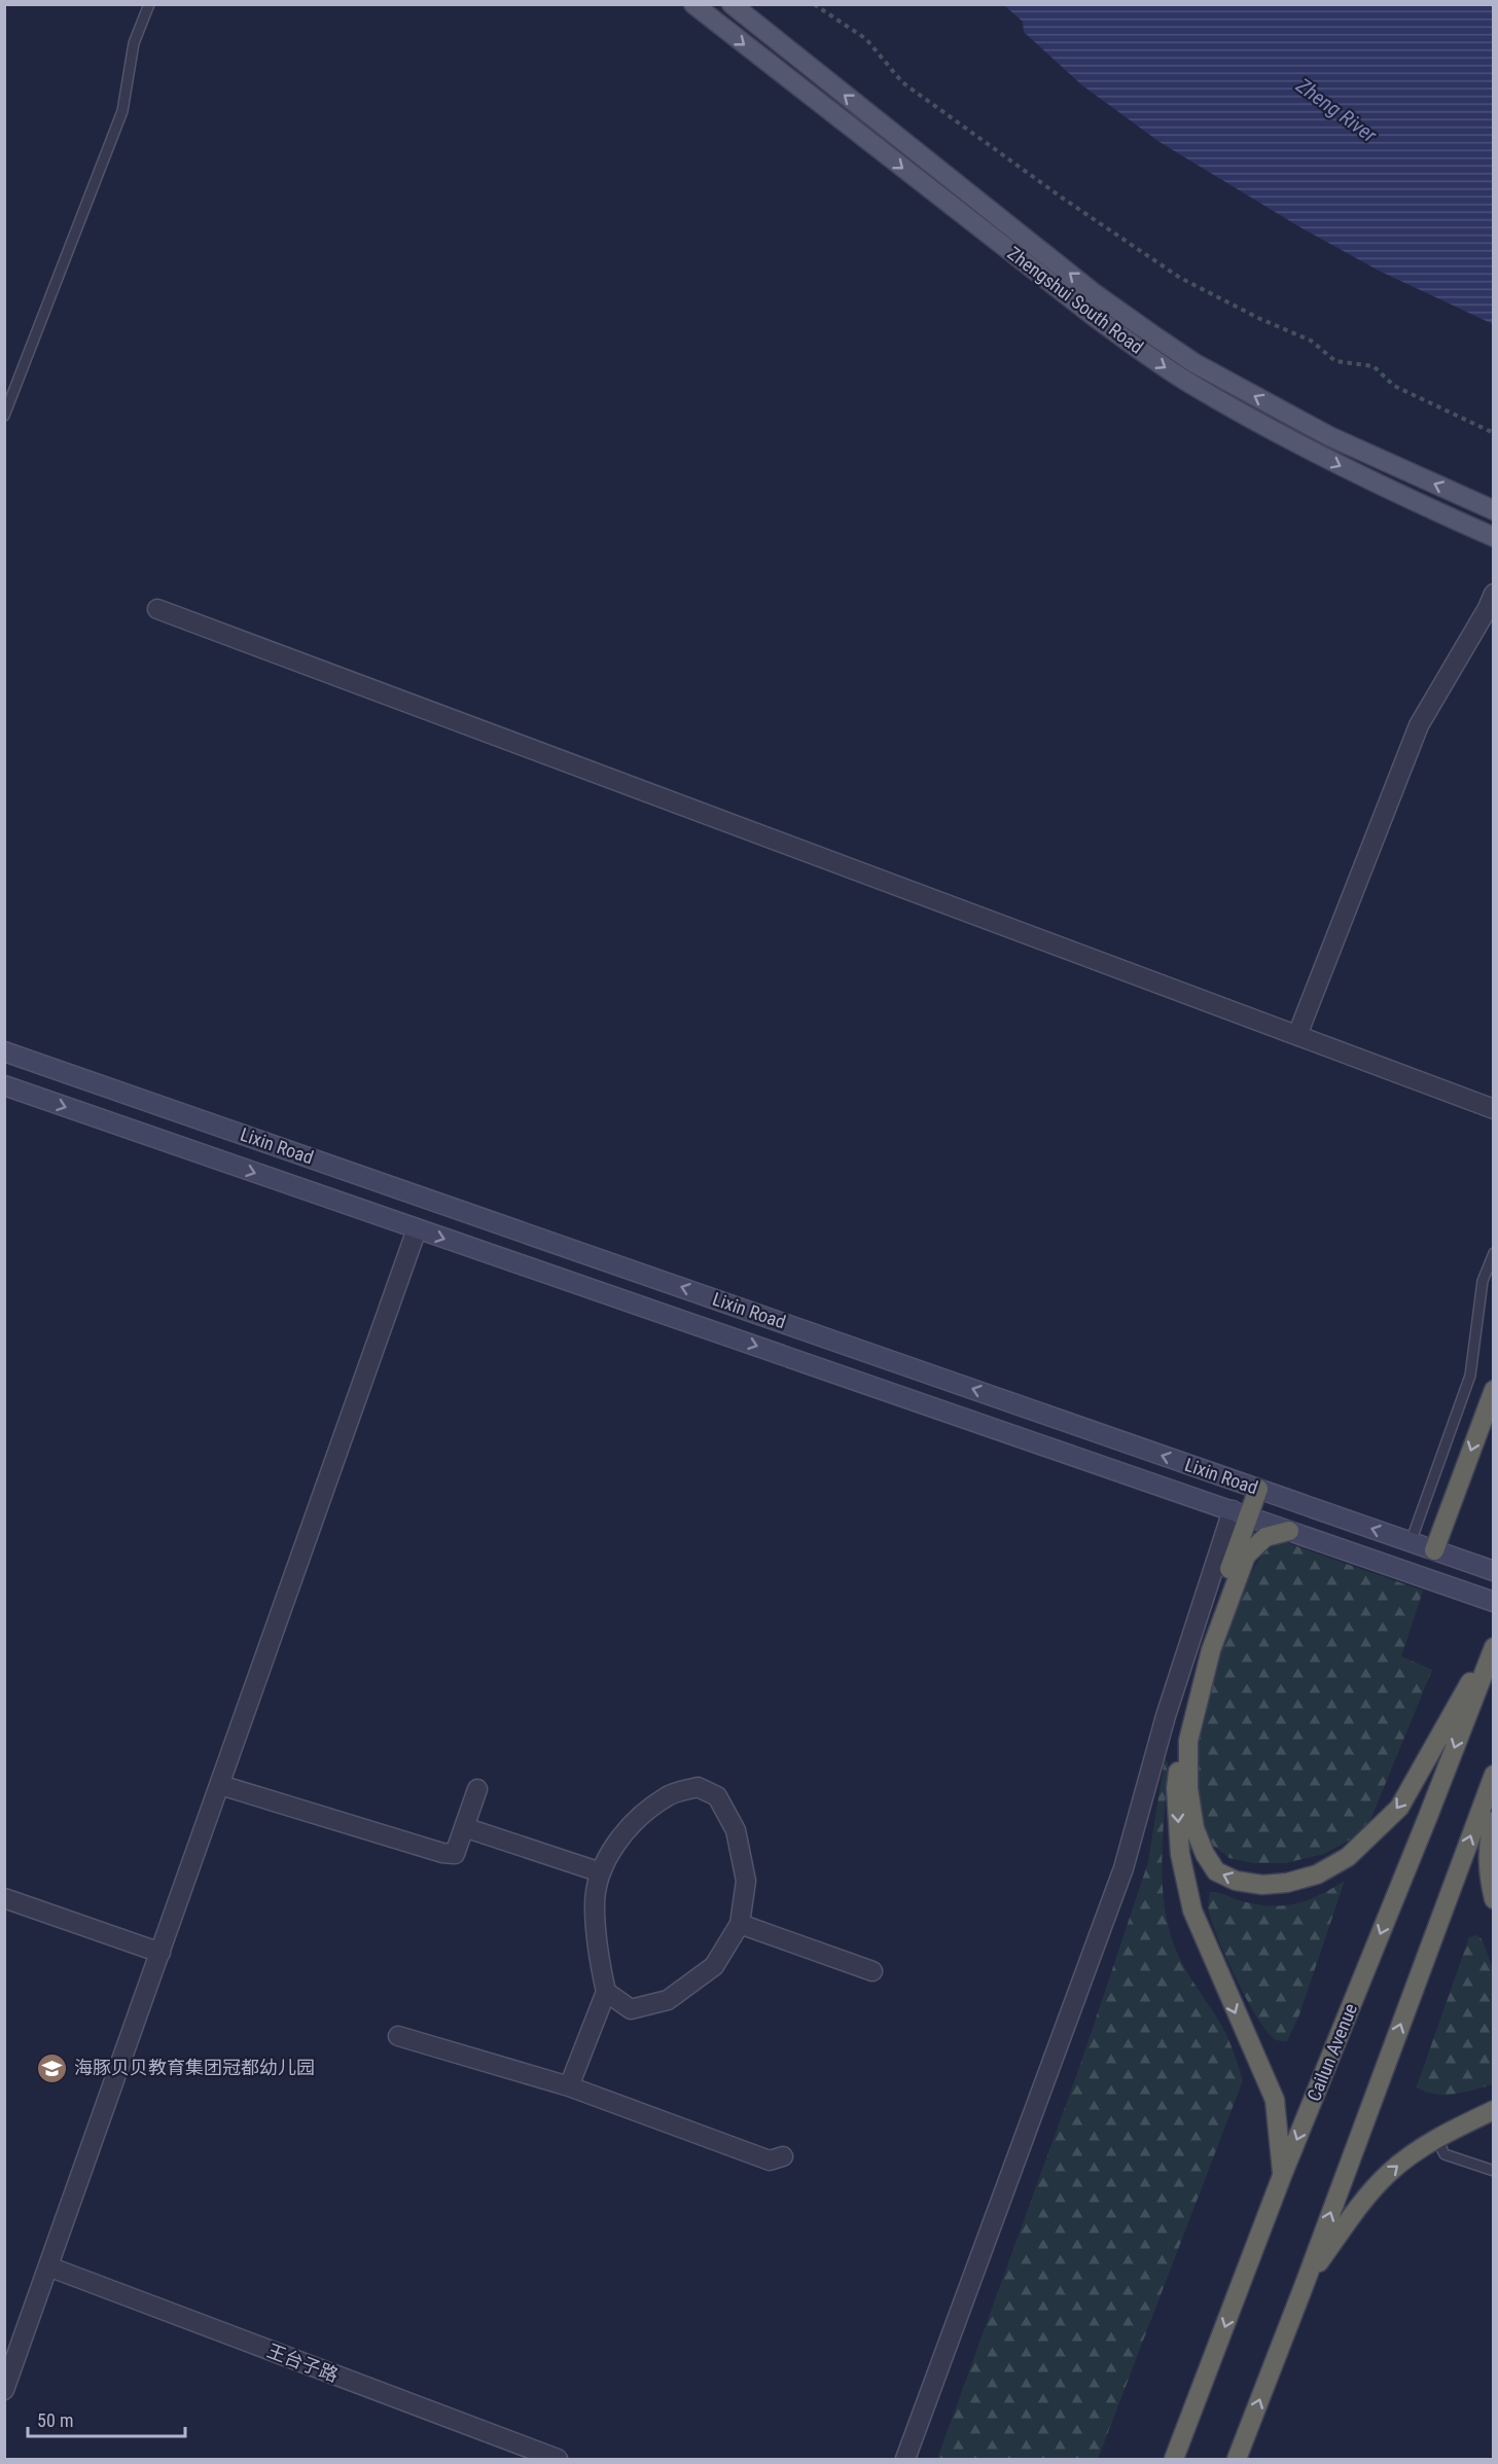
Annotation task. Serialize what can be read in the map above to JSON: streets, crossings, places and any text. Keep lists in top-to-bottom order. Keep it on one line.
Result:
{"streets":{"highway":["Cailun Avenue"],"main road":["Zhengshui South Road","Lixin Road"],"street":["王台子路"]},"water":["Zheng River"],"places":{"school or university":["海豚贝贝教育集团冠都幼儿园"]},"scale_bar":"50 m"}
